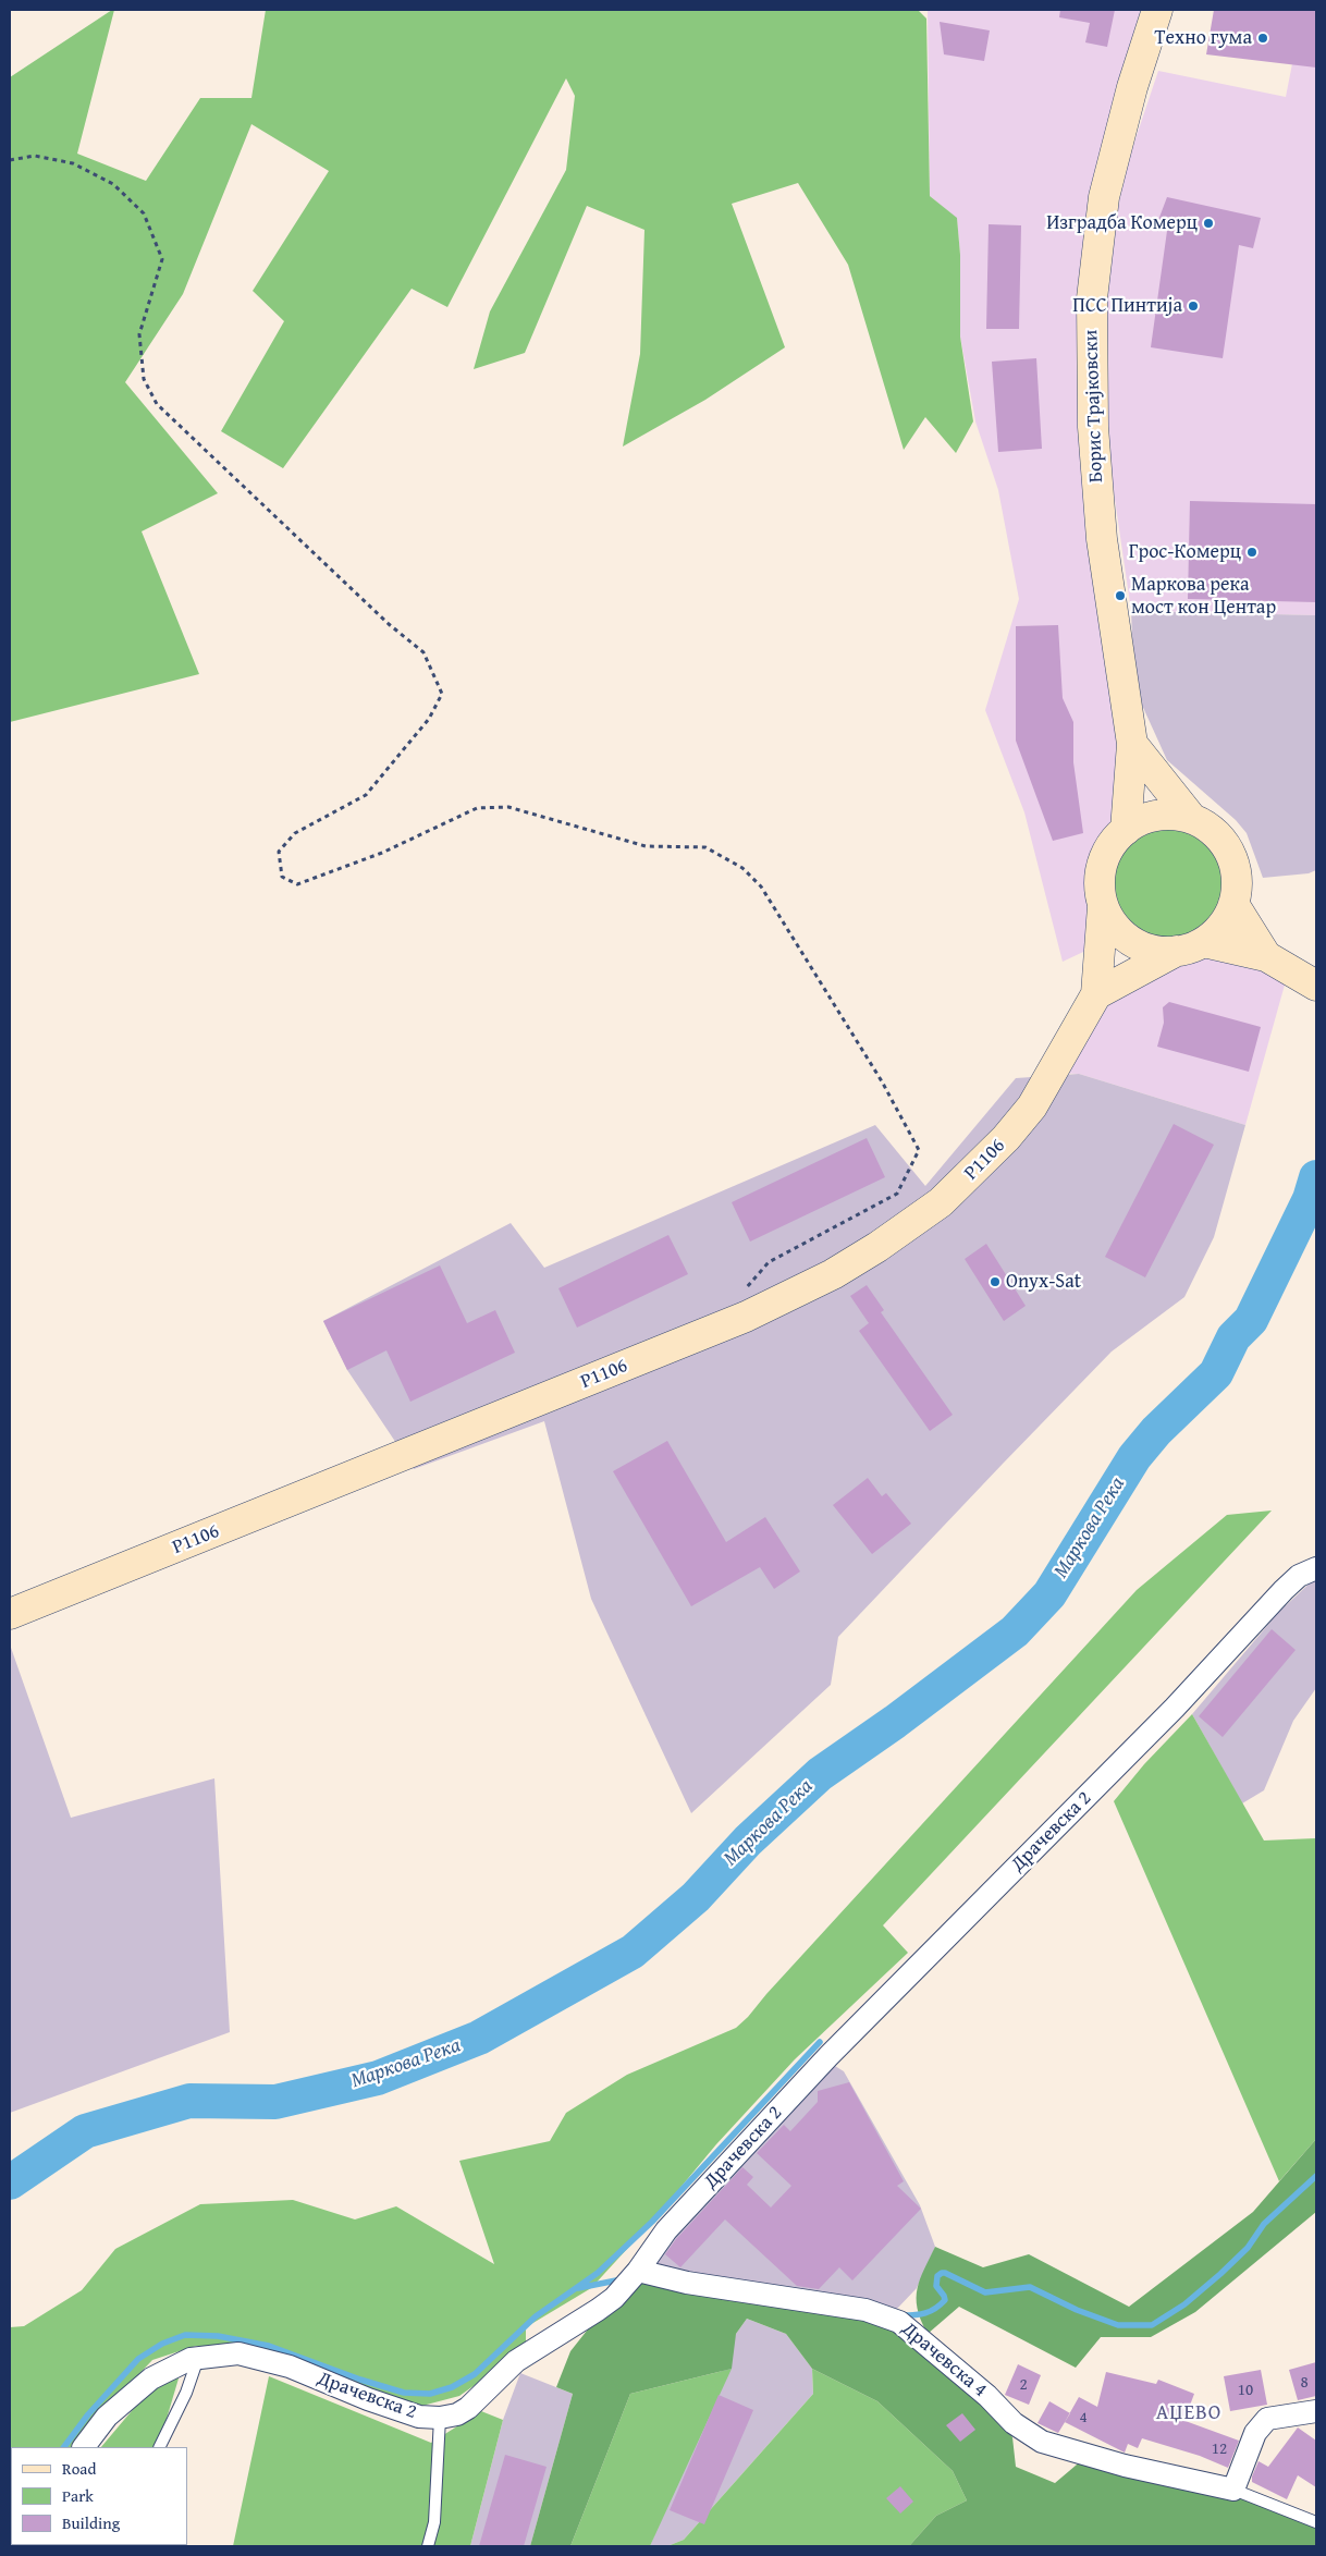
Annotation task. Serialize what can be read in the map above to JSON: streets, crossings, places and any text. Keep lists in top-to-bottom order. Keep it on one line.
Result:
{"streets":{"main road":["Борис Трајковски","P1106"],"street":["Драчевска 2","Драчевска 4"]},"crossings":[["Драчевска 2","Драчевска 4"]],"districts":["АЏЕВО"],"water":["Маркова Река"],"places":["Техно гума","Изградба Комерц","ПСС Пинтија","Грос-Комерц","Маркова река мост кон Центар","Onyx-Sat"],"house_numbers":["8","2","10","4","12"],"legend":["Road","Park","Building"]}
